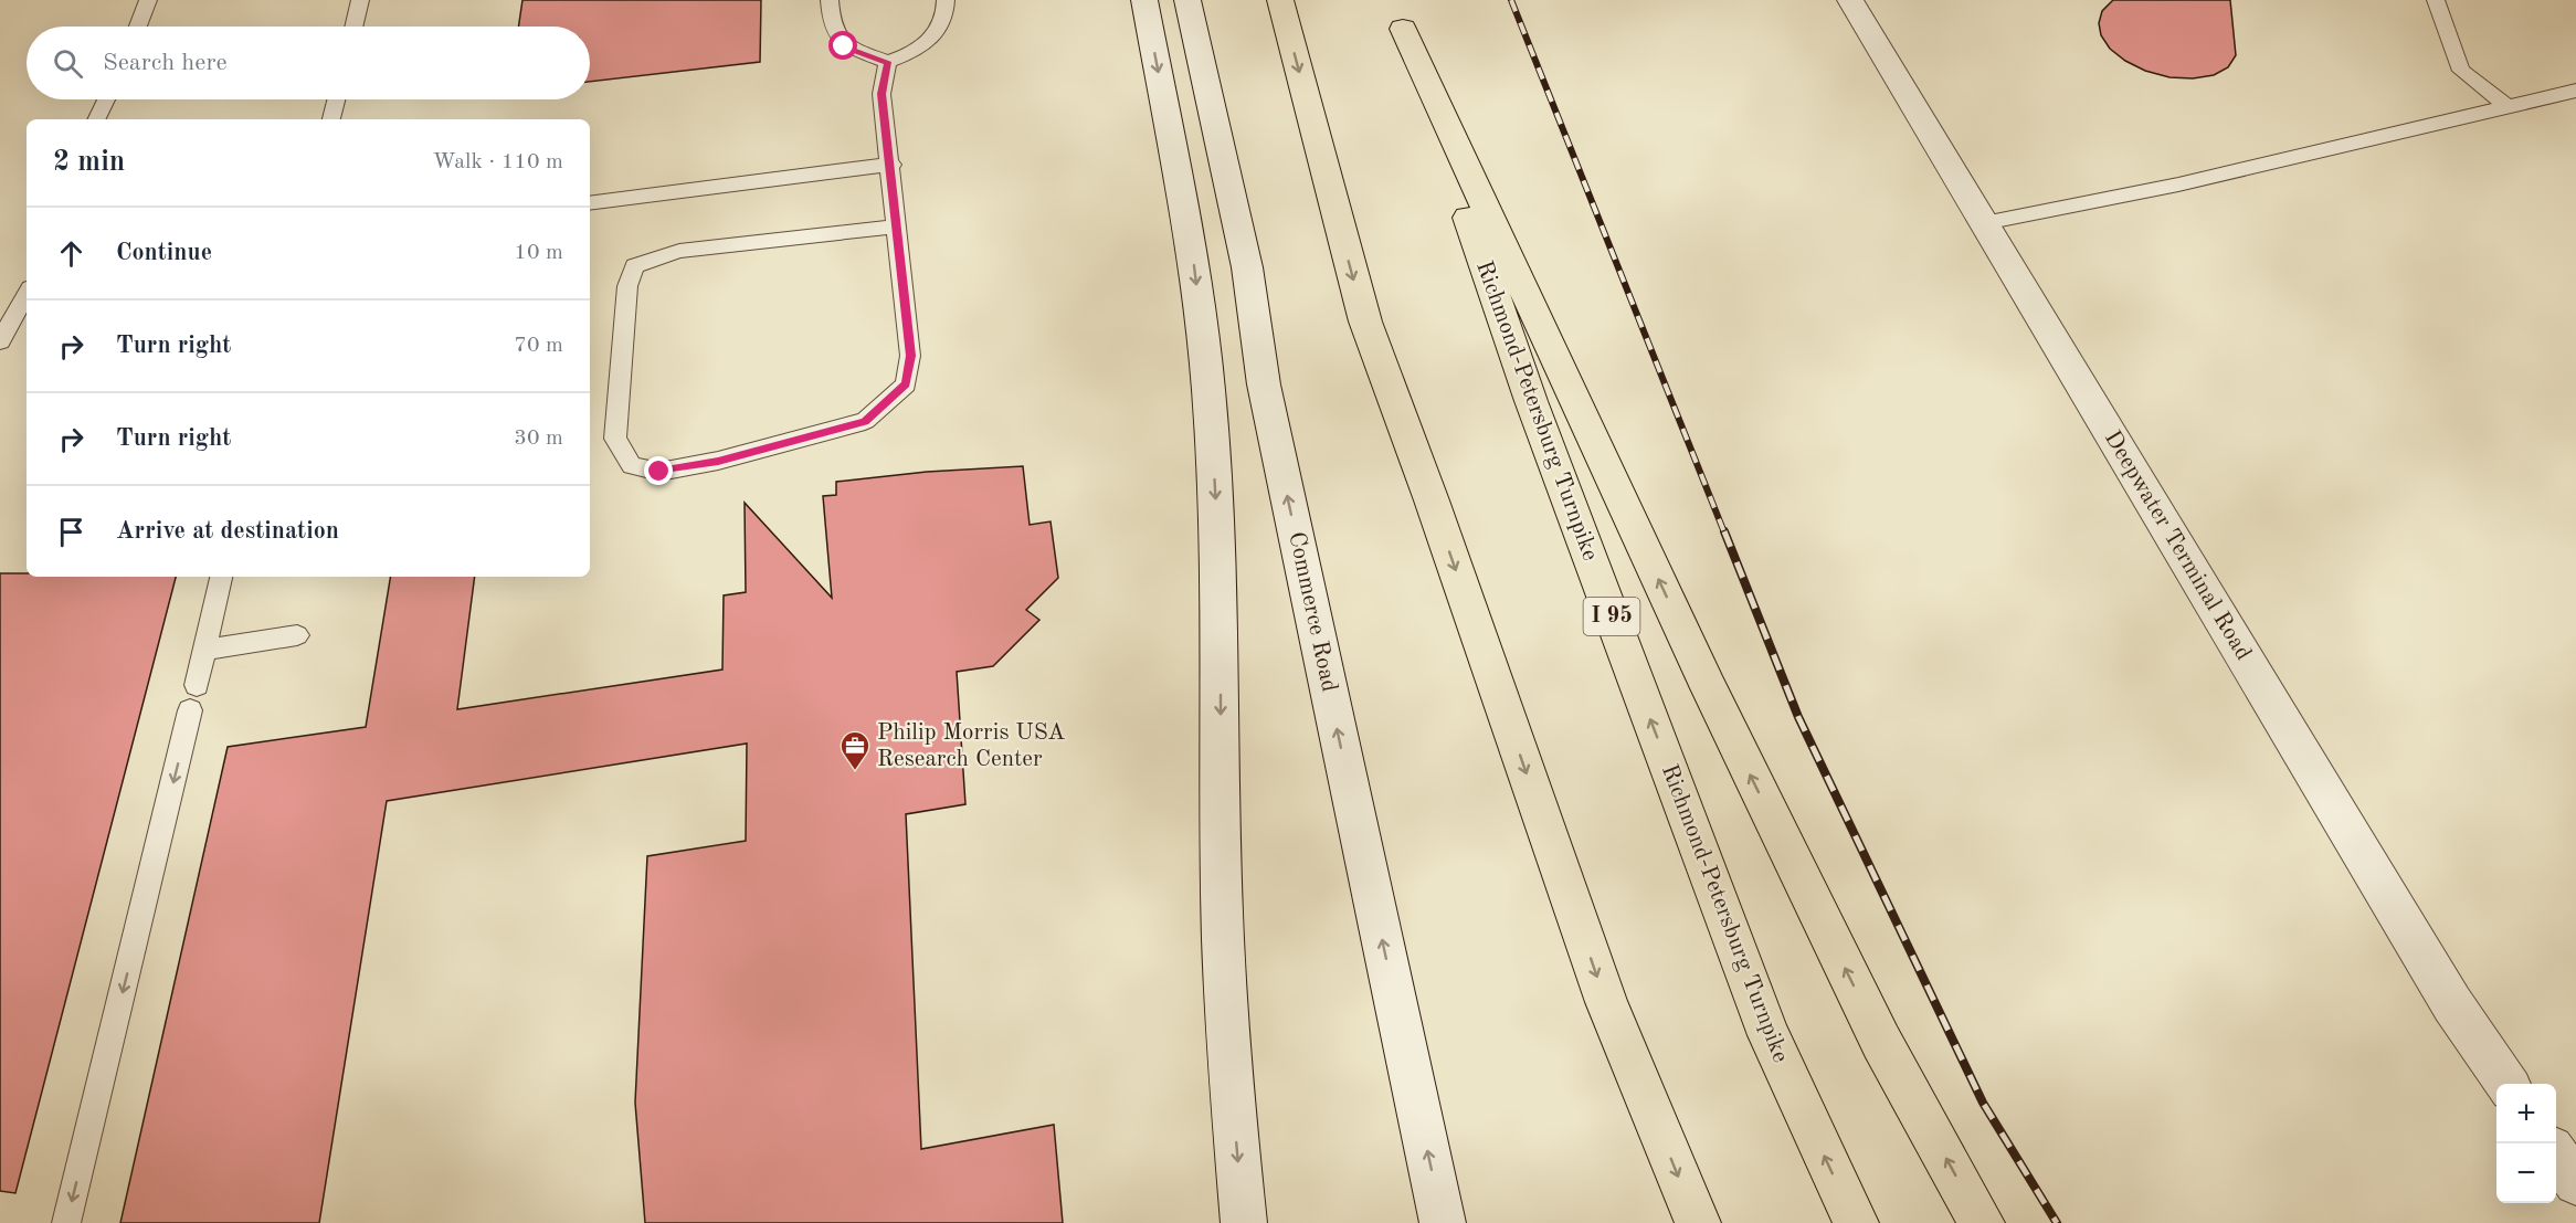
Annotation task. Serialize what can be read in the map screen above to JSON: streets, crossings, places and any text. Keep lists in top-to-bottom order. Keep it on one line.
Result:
{"streets":{"highway":["Richmond-Petersburg Turnpike","I 95"],"main road":["Deepwater Terminal Road","Commerce Road"]},"places":{"office":["Philip Morris USA Research Center"]},"page":{"search":"Search here","heading":["2 min","Walk · 110 m"],"list":[["Continue","10 m"],["Turn right","70 m"],["Turn right","30 m"],"Arrive at destination"],"map_buttons":["+","−"]}}
